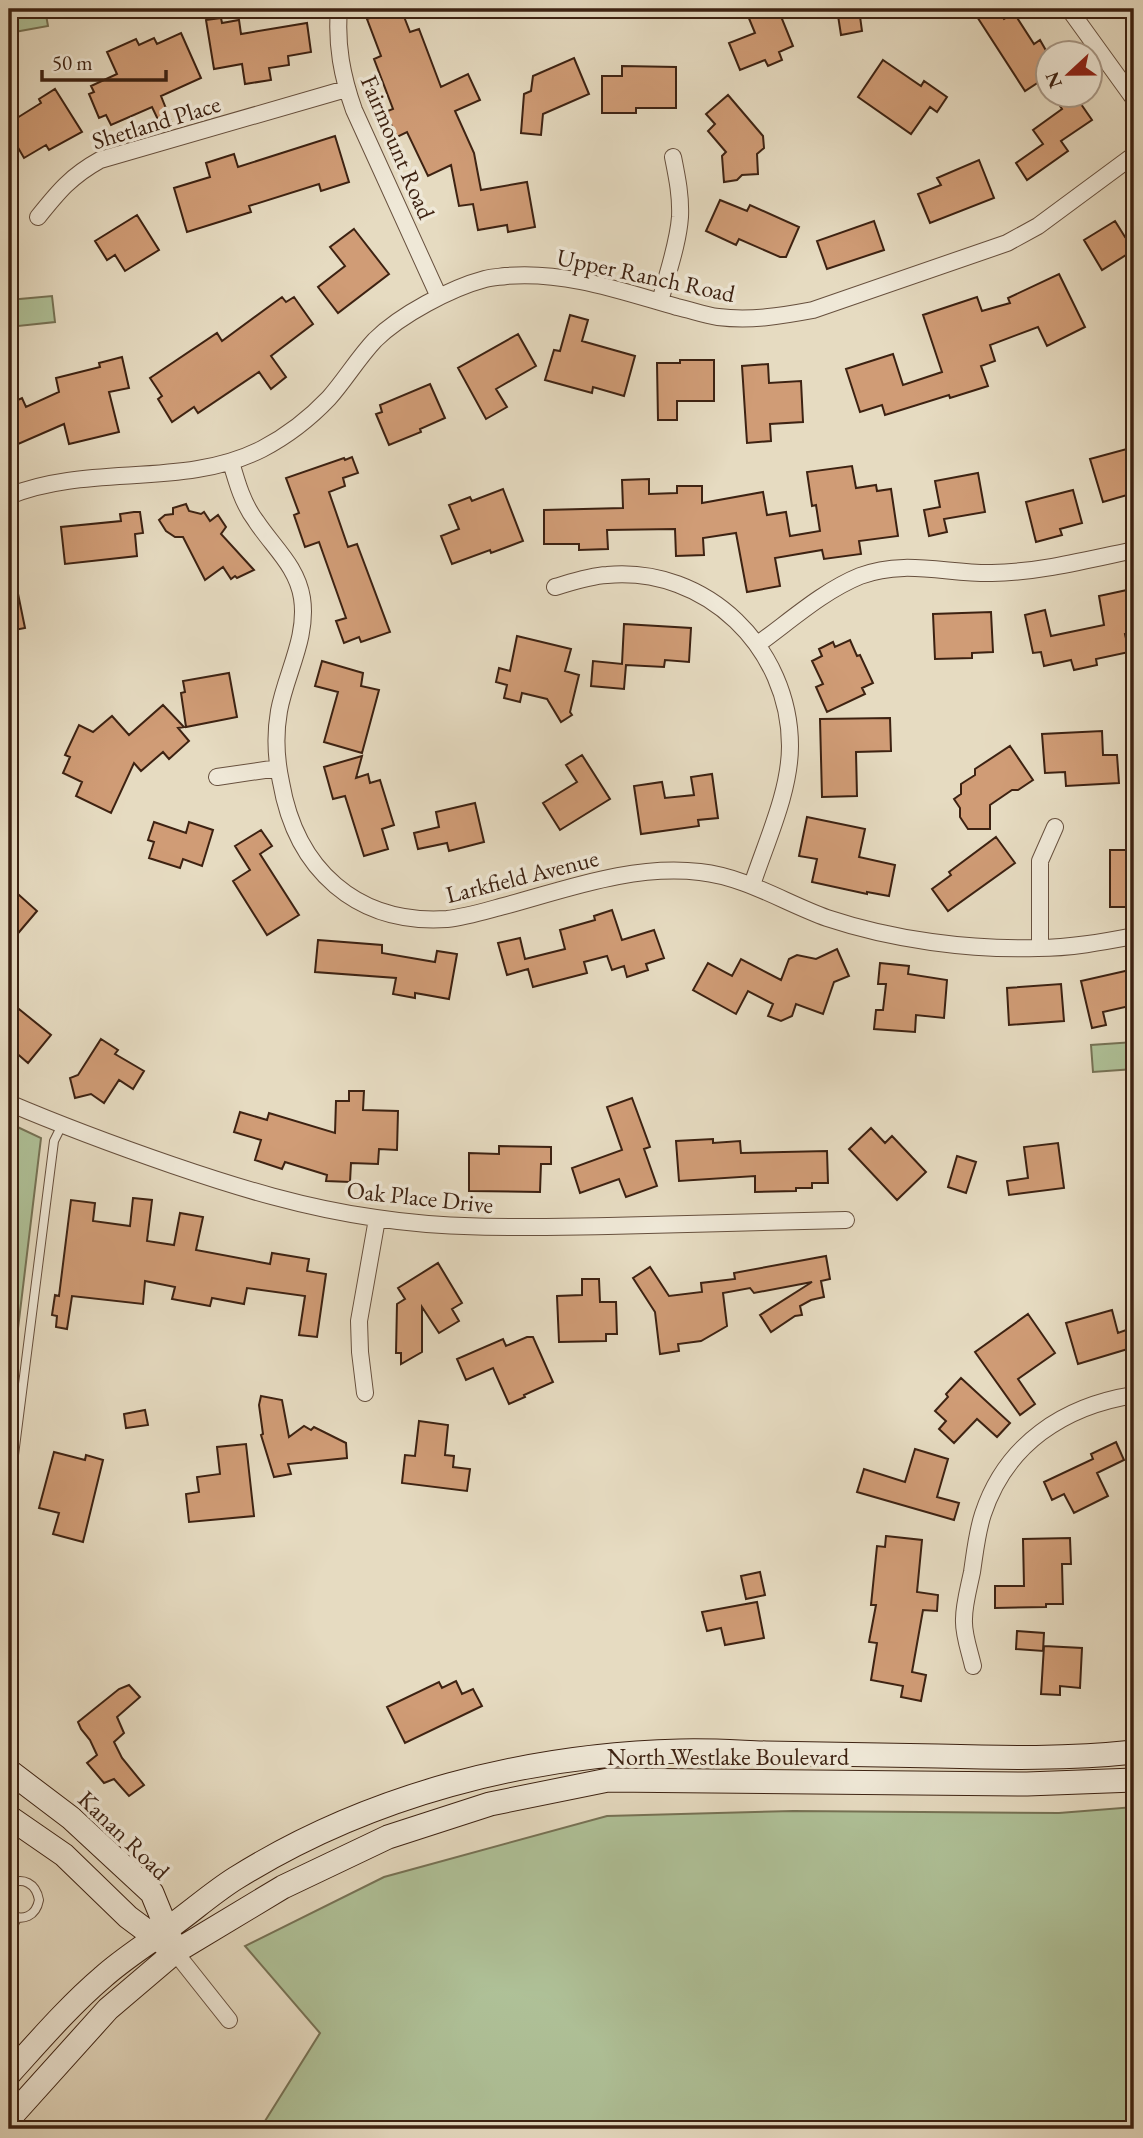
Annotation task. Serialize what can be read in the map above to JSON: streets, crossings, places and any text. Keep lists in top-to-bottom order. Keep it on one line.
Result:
{"streets":{"main road":["North Westlake Boulevard","Kanan Road"],"street":["Shetland Place","Fairmount Road","Upper Ranch Road","Larkfield Avenue","Oak Place Drive"]},"crossings":[["Shetland Place","Fairmount Road"],["Fairmount Road","Upper Ranch Road"],["Upper Ranch Road","Larkfield Avenue"],["North Westlake Boulevard","Kanan Road"]],"scale_bar":"50 m","north":"left"}
